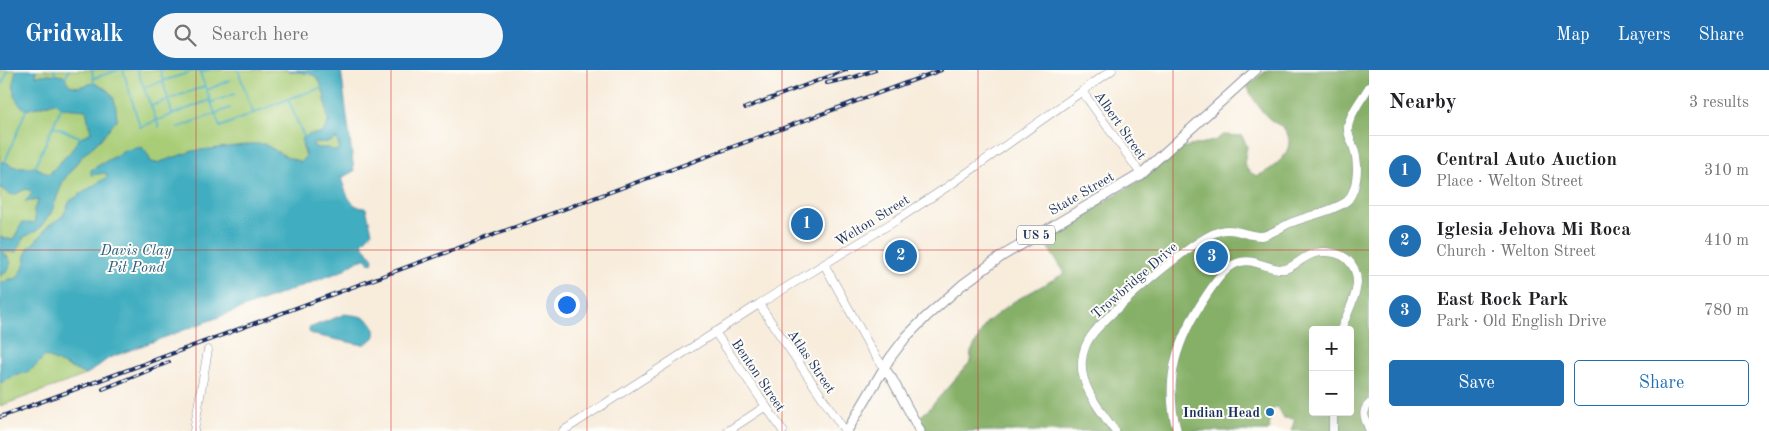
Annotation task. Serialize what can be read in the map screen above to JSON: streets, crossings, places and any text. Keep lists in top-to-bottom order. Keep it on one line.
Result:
{"streets":{"main road":["State Street","US 5"],"street":["Albert Street","Welton Street","Trowbridge Drive","Atlas Street","Benton Street"]},"crossings":[["Albert Street","State Street"],["Albert Street","Welton Street"],["State Street","Atlas Street"],["Welton Street","Atlas Street"],["Welton Street","Benton Street"]],"water":["Davis Clay Pit Pond"],"places":["Indian Head"],"page":{"header":"Gridwalk","search":"Search here","nav":["Map","Layers","Share"],"heading":["Nearby","3 results"],"list":[{"mark":"1","name":"Central Auto Auction","note":"Place · Welton Street","value":"310 m"},{"mark":"2","name":"Iglesia Jehova Mi Roca","note":"Church · Welton Street","value":"410 m"},{"mark":"3","name":"East Rock Park","note":"Park · Old English Drive","value":"780 m"}],"pins":["1","2","3"],"map_buttons":["+","−"],"buttons":["Save","Share"]}}
